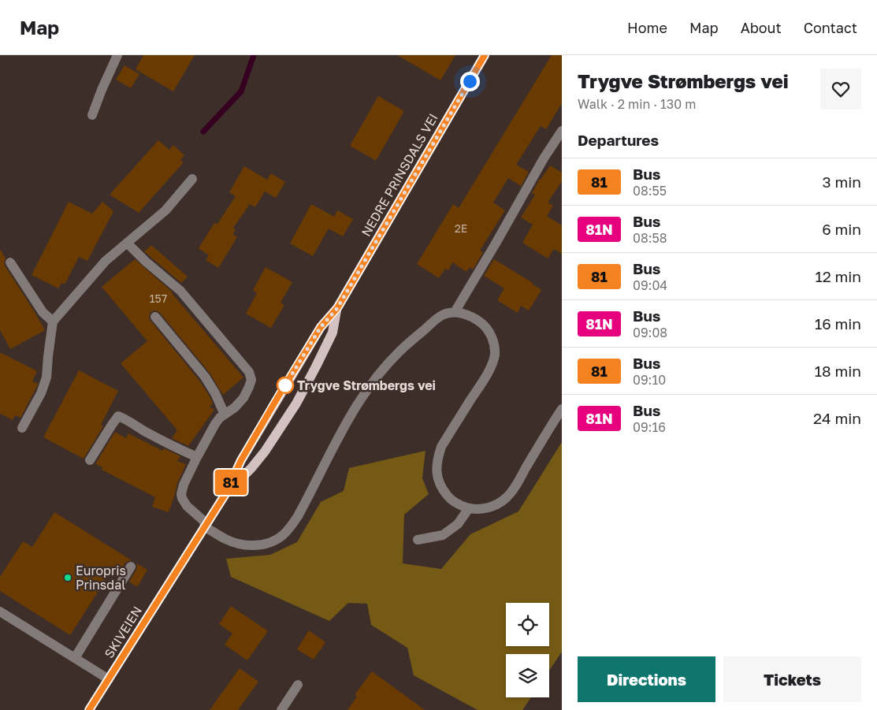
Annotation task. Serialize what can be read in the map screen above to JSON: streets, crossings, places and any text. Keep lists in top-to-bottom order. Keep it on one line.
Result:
{"streets":{"main road":["NEDRE PRINSDALS VEI","SKIVEIEN"]},"crossings":[["NEDRE PRINSDALS VEI","SKIVEIEN"]],"places":["Trygve Strømbergs vei","Europris Prinsdal"],"lines":["bus line 81"],"house_numbers":["2E","157"],"page":{"header":"Map","nav":["Home","Map","About","Contact"],"on_map":"81","heading":[["Trygve Strømbergs vei","Walk · 2 min · 130 m"],"Departures"],"list":[{"mark":"81","name":"Bus","note":"08:55","value":"3 min"},{"mark":"81N","name":"Bus","note":"08:58","value":"6 min"},{"mark":"81","name":"Bus","note":"09:04","value":"12 min"},{"mark":"81N","name":"Bus","note":"09:08","value":"16 min"},{"mark":"81","name":"Bus","note":"09:10","value":"18 min"},{"mark":"81N","name":"Bus","note":"09:16","value":"24 min"}],"buttons":["Directions","Tickets"]}}
